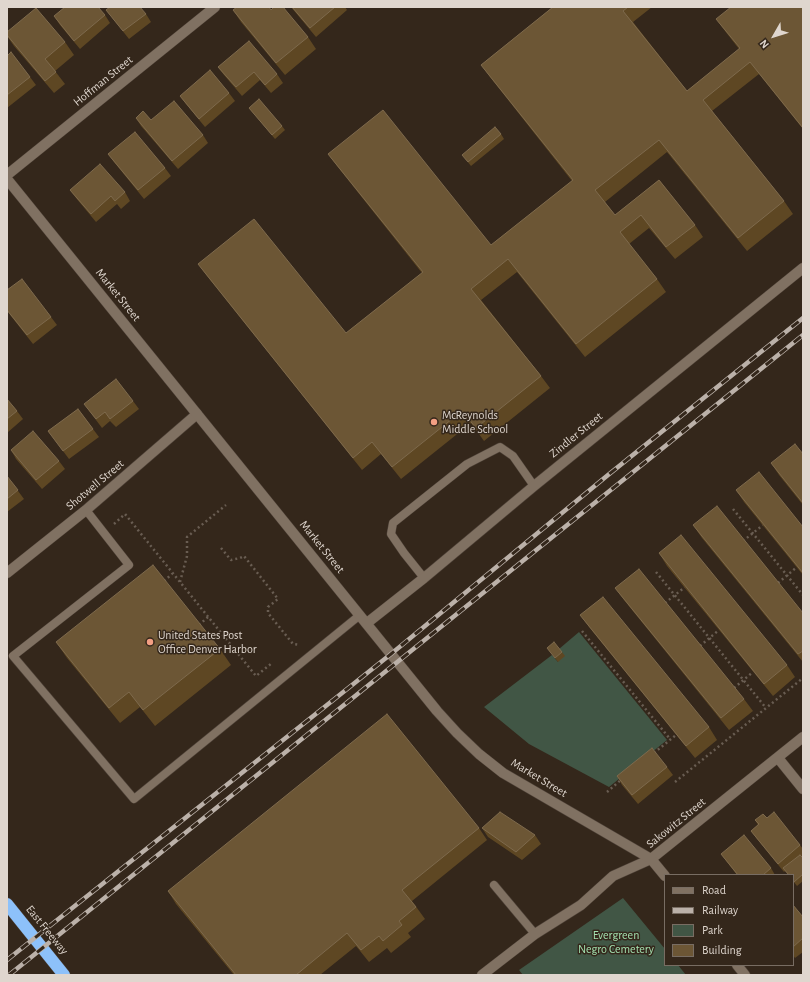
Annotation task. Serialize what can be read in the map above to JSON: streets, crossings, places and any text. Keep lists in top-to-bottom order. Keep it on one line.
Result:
{"streets":{"highway":["East Freeway"],"street":["Hoffman Street","Market Street","Zindler Street","Shotwell Street","Sakowitz Street"]},"crossings":[["Market Street","Zindler Street"],["Market Street","Shotwell Street"],["Market Street","Sakowitz Street"]],"parks":["Evergreen Negro Cemetery"],"places":["McReynolds Middle School","United States Post Office Denver Harbor"],"legend":["Road","Railway","Park","Building"],"north":"bottom left"}
